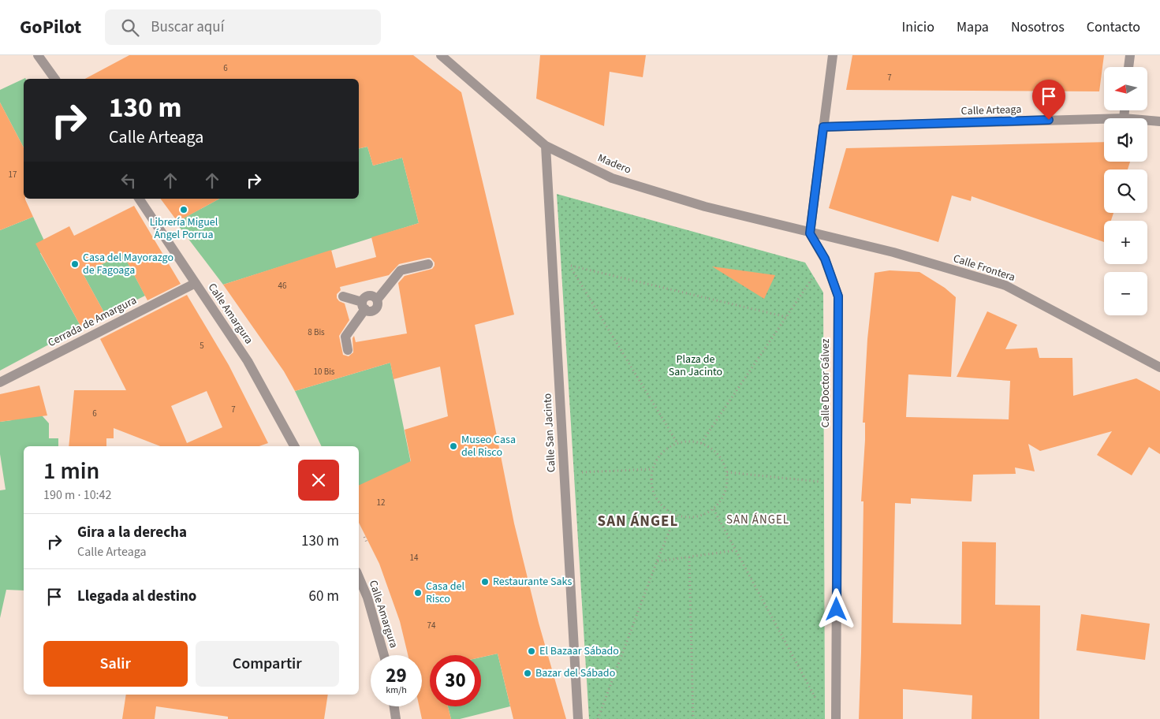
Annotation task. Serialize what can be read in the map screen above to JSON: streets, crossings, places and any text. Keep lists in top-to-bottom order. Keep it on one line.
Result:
{"streets":{"street":["Calle Arteaga","Madero","Calle Frontera","Calle Amargura","Cerrada de Amargura","Calle Doctor Gálvez","Calle San Jacinto"]},"crossings":[["Madero","Calle Frontera"],["Madero","Calle Doctor Gálvez"],["Madero","Calle San Jacinto"],["Calle Frontera","Calle Doctor Gálvez"],["Calle Amargura","Cerrada de Amargura"]],"districts":["SAN ÁNGEL","SAN ÁNGEL"],"parks":["Plaza de San Jacinto"],"places":["Librería Miguel Ángel Porrua","Casa del Mayorazgo de Fagoaga","Museo Casa del Risco","Restaurante Saks","Casa del Risco","El Bazaar Sábado","Bazar del Sábado"],"house_numbers":["6","7","17","46","8 Bis","5","10 Bis","7","6","12","14","74"],"north":"left","page":{"header":"GoPilot","search":"Buscar aquí","nav":["Inicio","Mapa","Nosotros","Contacto"],"map_buttons":["+","−"],"turn":["130 m","Calle Arteaga"],"heading":["1 min","190 m · 10:42"],"list":[{"name":"Gira a la derecha","note":"Calle Arteaga","value":"130 m"},{"name":"Llegada al destino","value":"60 m"}],"buttons":["Salir","Compartir"],"speed":"29 km/h","limit":"30"}}
